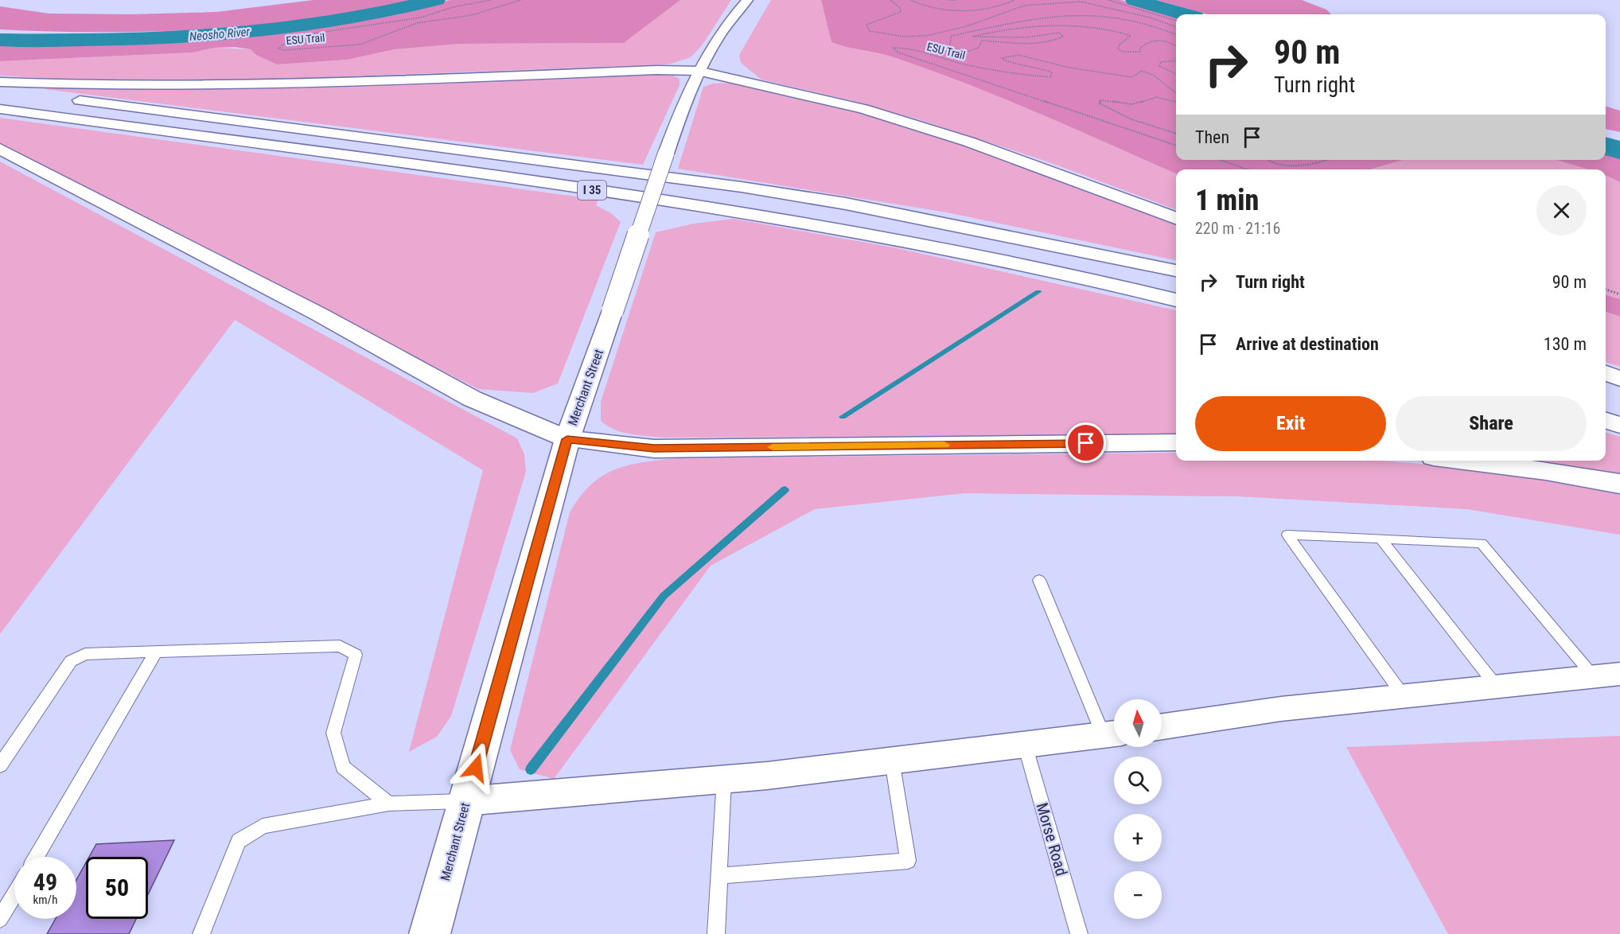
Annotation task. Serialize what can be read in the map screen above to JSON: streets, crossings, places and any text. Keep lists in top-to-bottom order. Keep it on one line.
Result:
{"streets":{"main road":["I 35","Merchant Street"],"lane":["Morse Road"],"path":["ESU Trail"]},"water":["Neosho River"],"north":"top","page":{"turn":["90 m","Turn right"],"then":"Then","heading":["1 min","220 m · 21:16"],"list":[{"name":"Turn right","value":"90 m"},{"name":"Arrive at destination","value":"130 m"}],"buttons":["Exit","Share"],"map_buttons":["+","−"],"speed":"49 km/h","limit":"50"}}
